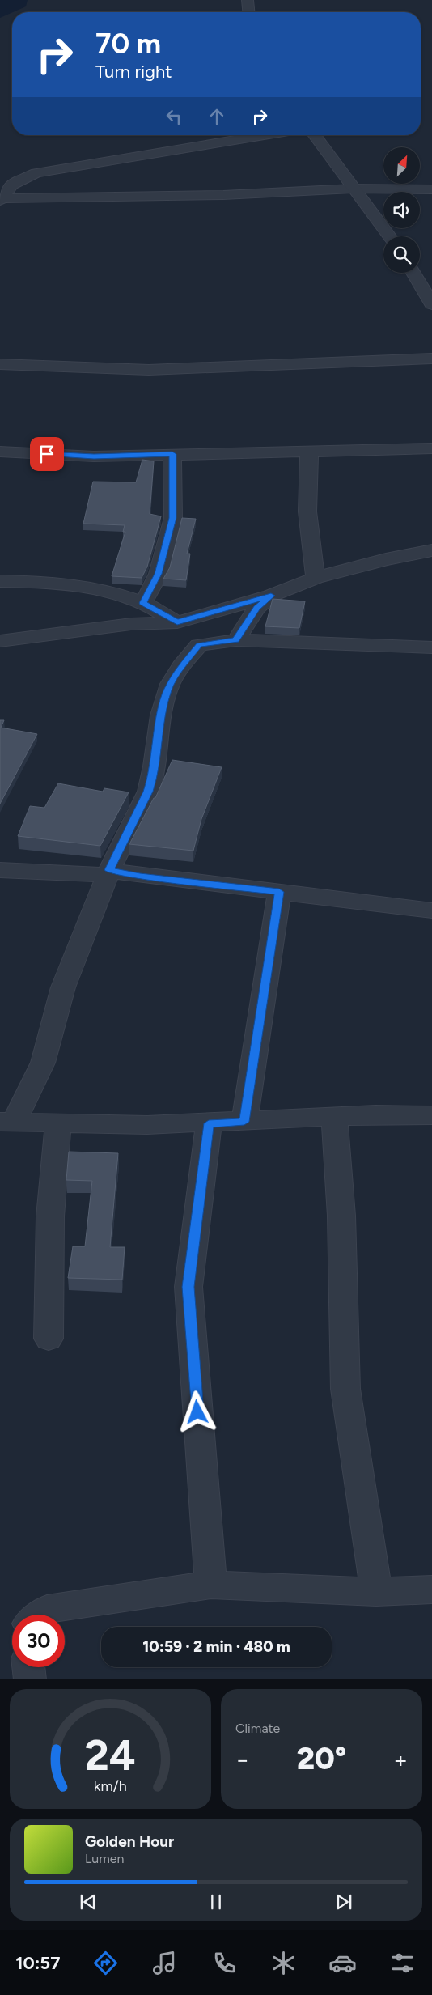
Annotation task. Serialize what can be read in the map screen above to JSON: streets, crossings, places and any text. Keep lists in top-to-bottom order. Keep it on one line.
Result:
{"north":"top right","page":{"turn":["70 m","Turn right"],"limit":"30","trip":"10:59 · 2 min · 480 m","tile":"Climate","heat":["−","20°","+"],"song":["Golden Hour","Lumen"],"tabs":"10:57","gauge":["24","km/h"]}}
